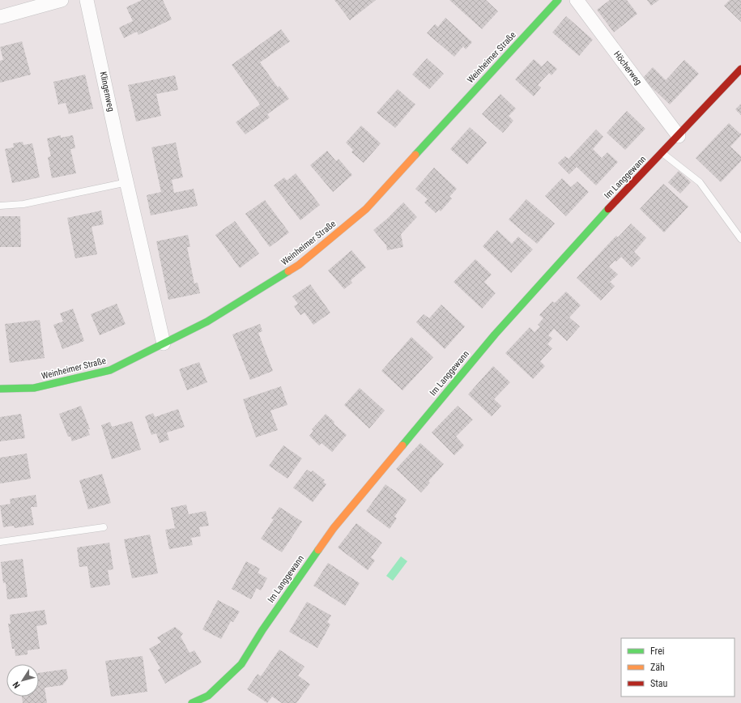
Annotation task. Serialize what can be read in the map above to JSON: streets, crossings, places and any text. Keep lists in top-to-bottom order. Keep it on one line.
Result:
{"streets":{"street":["Weinheimer Straße","Höcherweg","Klingenweg","Im Langgewann"]},"crossings":[["Weinheimer Straße","Klingenweg"],["Höcherweg","Im Langgewann"]],"legend":["Frei","Zäh","Stau"],"north":"bottom left"}
